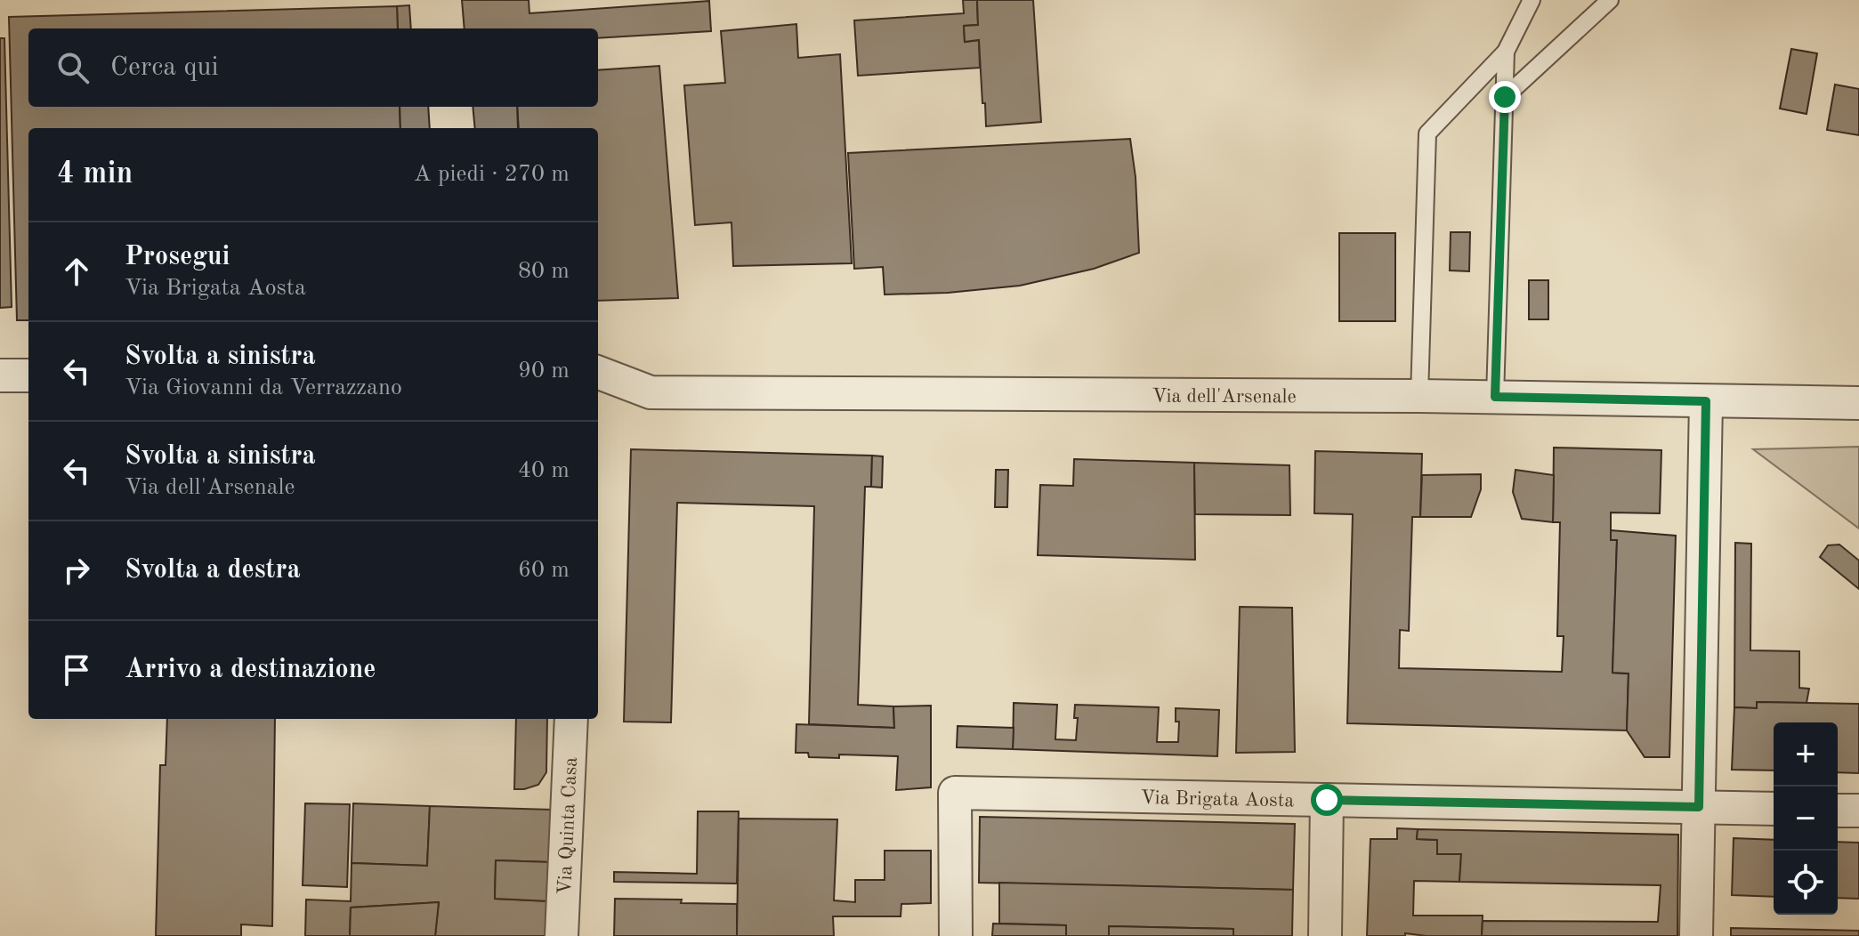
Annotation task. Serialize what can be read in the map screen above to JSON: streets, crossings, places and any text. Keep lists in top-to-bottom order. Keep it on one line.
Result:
{"streets":{"street":["Via dell'Arsenale","Via Brigata Aosta","Via Quinta Casa"]},"page":{"search":"Cerca qui","heading":["4 min","A piedi · 270 m"],"list":[["Prosegui","Via Brigata Aosta","80 m"],["Svolta a sinistra","Via Giovanni da Verrazzano","90 m"],["Svolta a sinistra","Via dell'Arsenale","40 m"],["Svolta a destra","60 m"],"Arrivo a destinazione"],"map_buttons":["+","−"]}}
